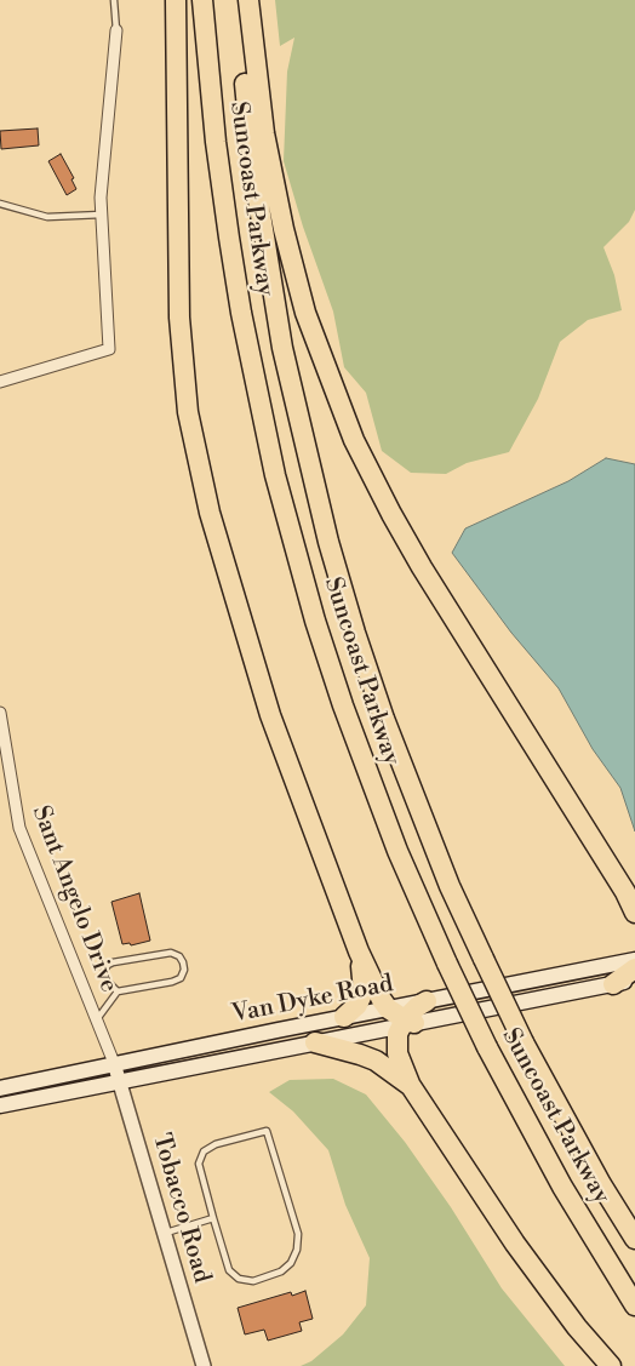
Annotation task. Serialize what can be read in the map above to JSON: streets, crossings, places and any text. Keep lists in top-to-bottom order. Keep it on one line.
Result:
{"streets":{"highway":["Suncoast Parkway"],"main road":["Van Dyke Road"],"street":["Sant Angelo Drive","Tobacco Road"]},"crossings":[["Sant Angelo Drive","Van Dyke Road"],["Sant Angelo Drive","Tobacco Road"],["Van Dyke Road","Tobacco Road"]]}
